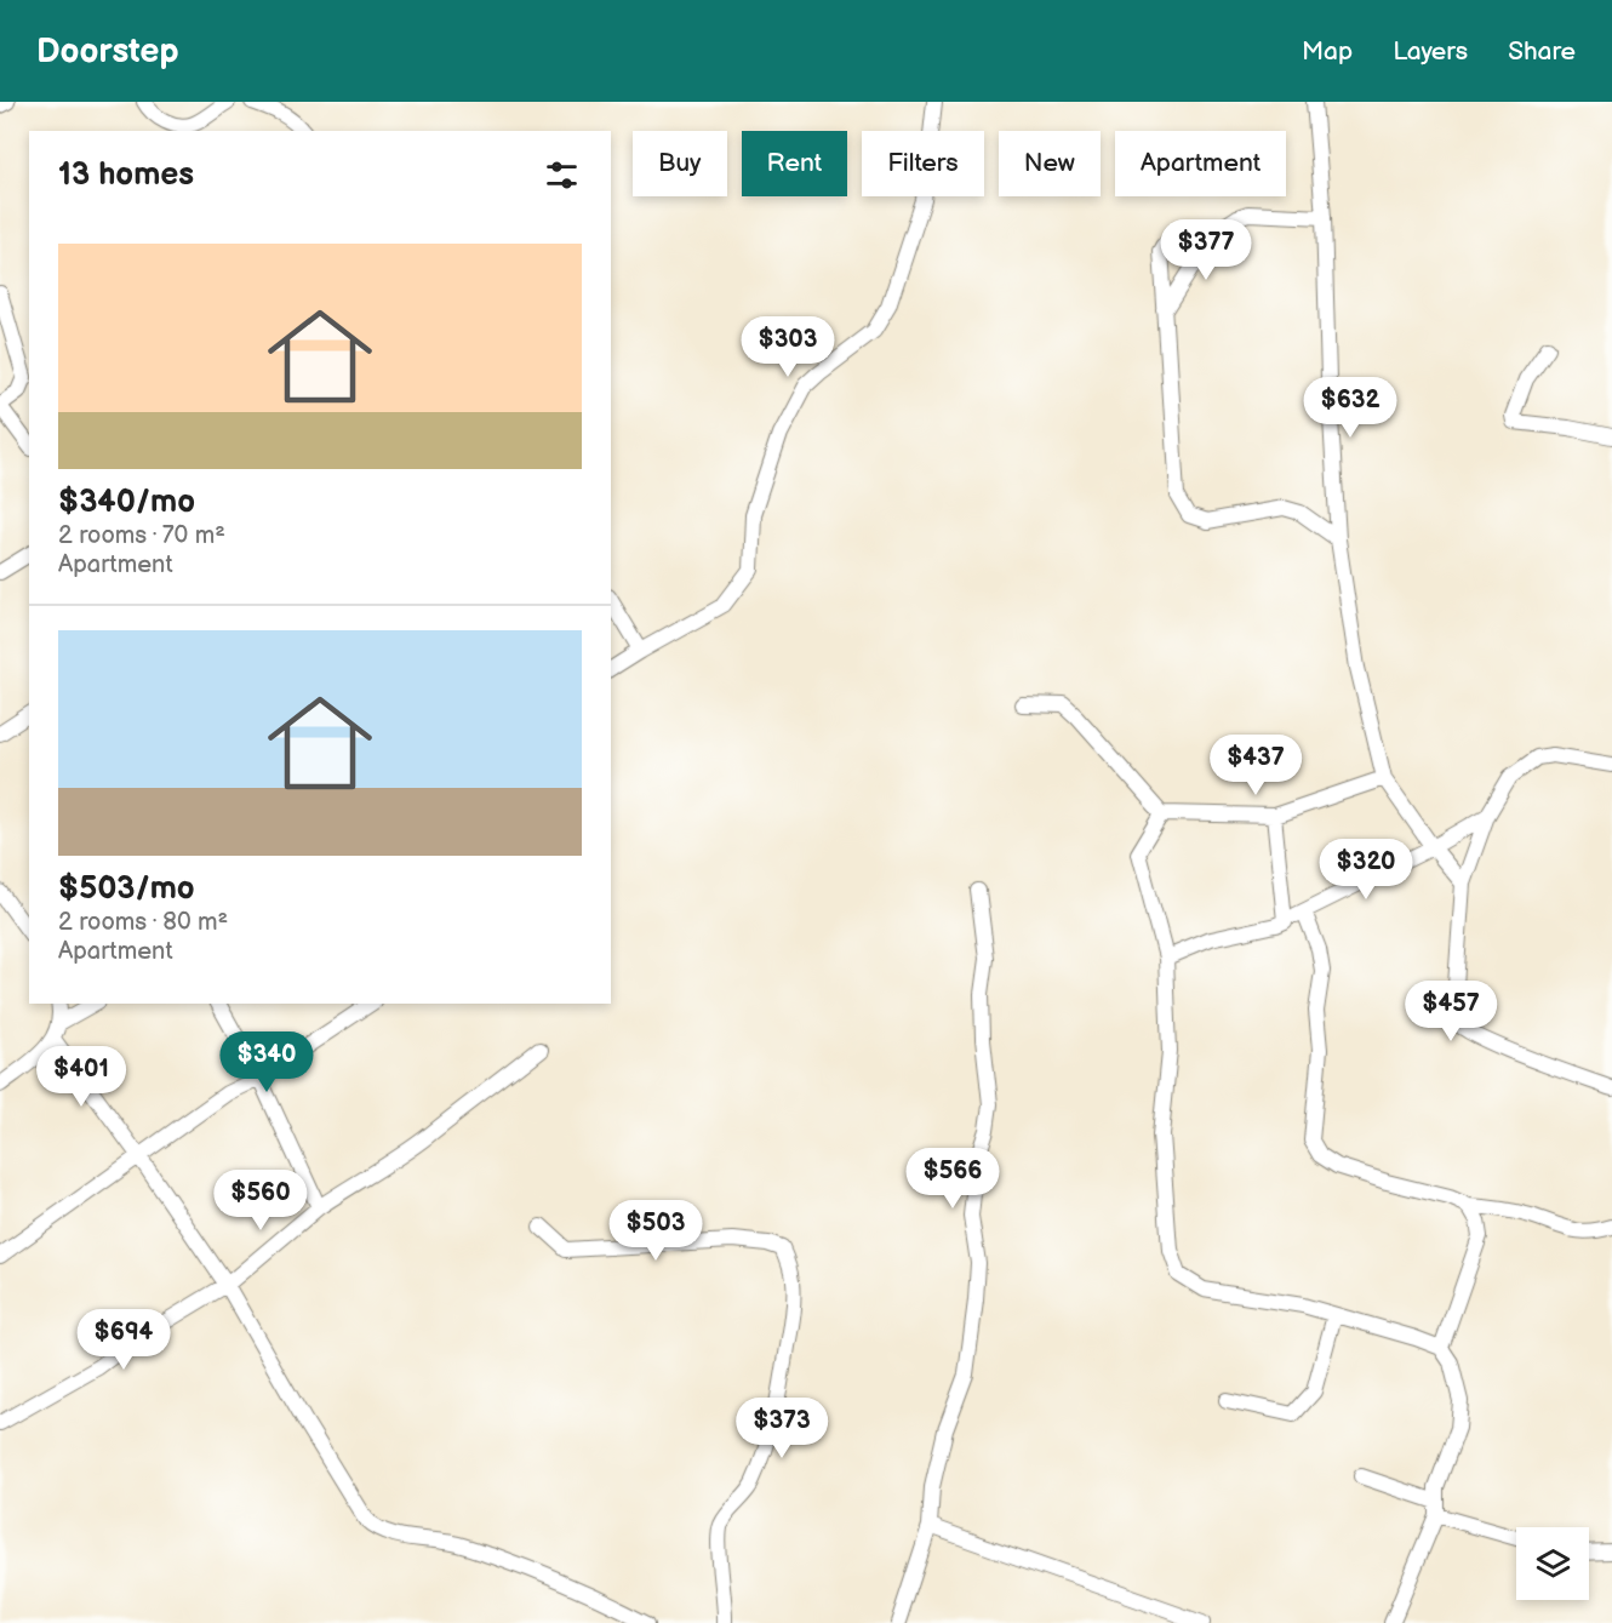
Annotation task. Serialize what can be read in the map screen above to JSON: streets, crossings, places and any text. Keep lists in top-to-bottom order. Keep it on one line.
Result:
{"page":{"header":"Doorstep","nav":["Map","Layers","Share"],"chip":["Buy","Rent","Filters","New","Apartment"],"heading":"13 homes","list":[{"name":"$340/mo","note":"2 rooms · 70 m² · Apartment"},{"name":"$503/mo","note":"2 rooms · 80 m² · Apartment"}],"price":["$377","$303","$632","$437","$320","$457","$340","$401","$566","$560","$503","$694","$373"]}}
